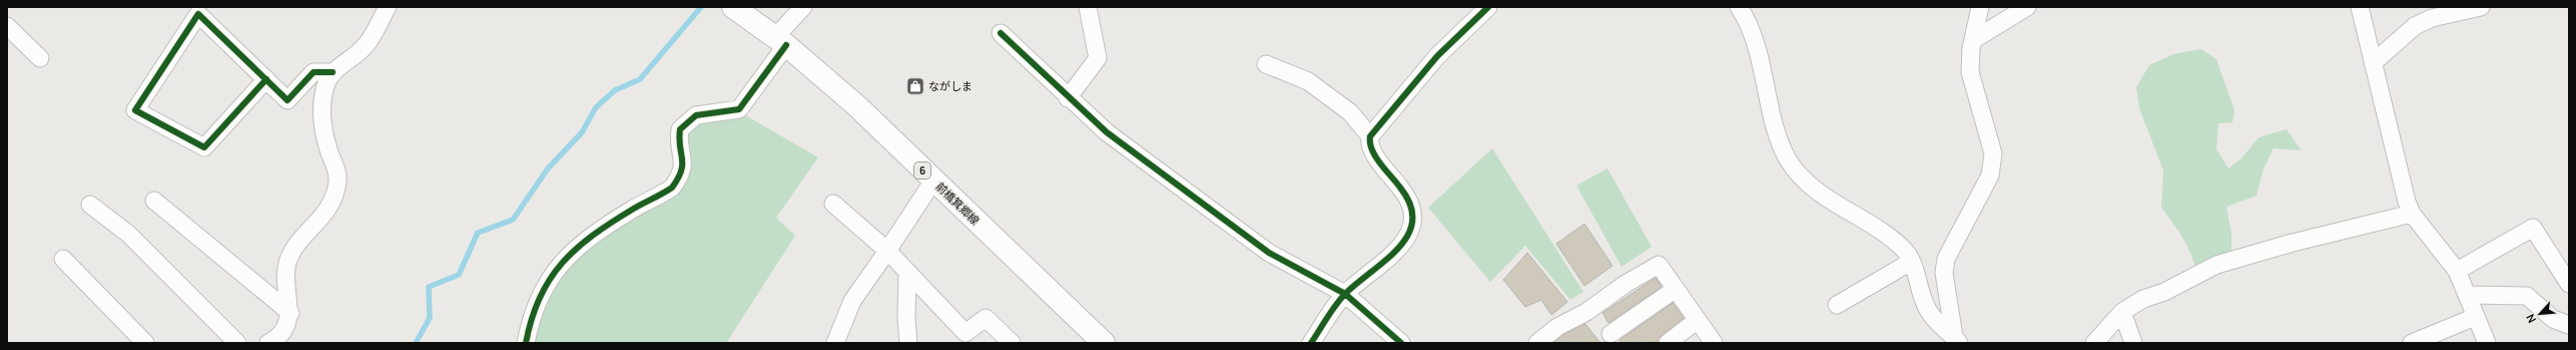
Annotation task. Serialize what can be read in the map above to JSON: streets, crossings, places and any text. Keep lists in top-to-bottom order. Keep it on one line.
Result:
{"streets":{"main road":["6","前橋箕郷線"]},"places":{"shop":["ながしま"]},"north":"bottom left"}
